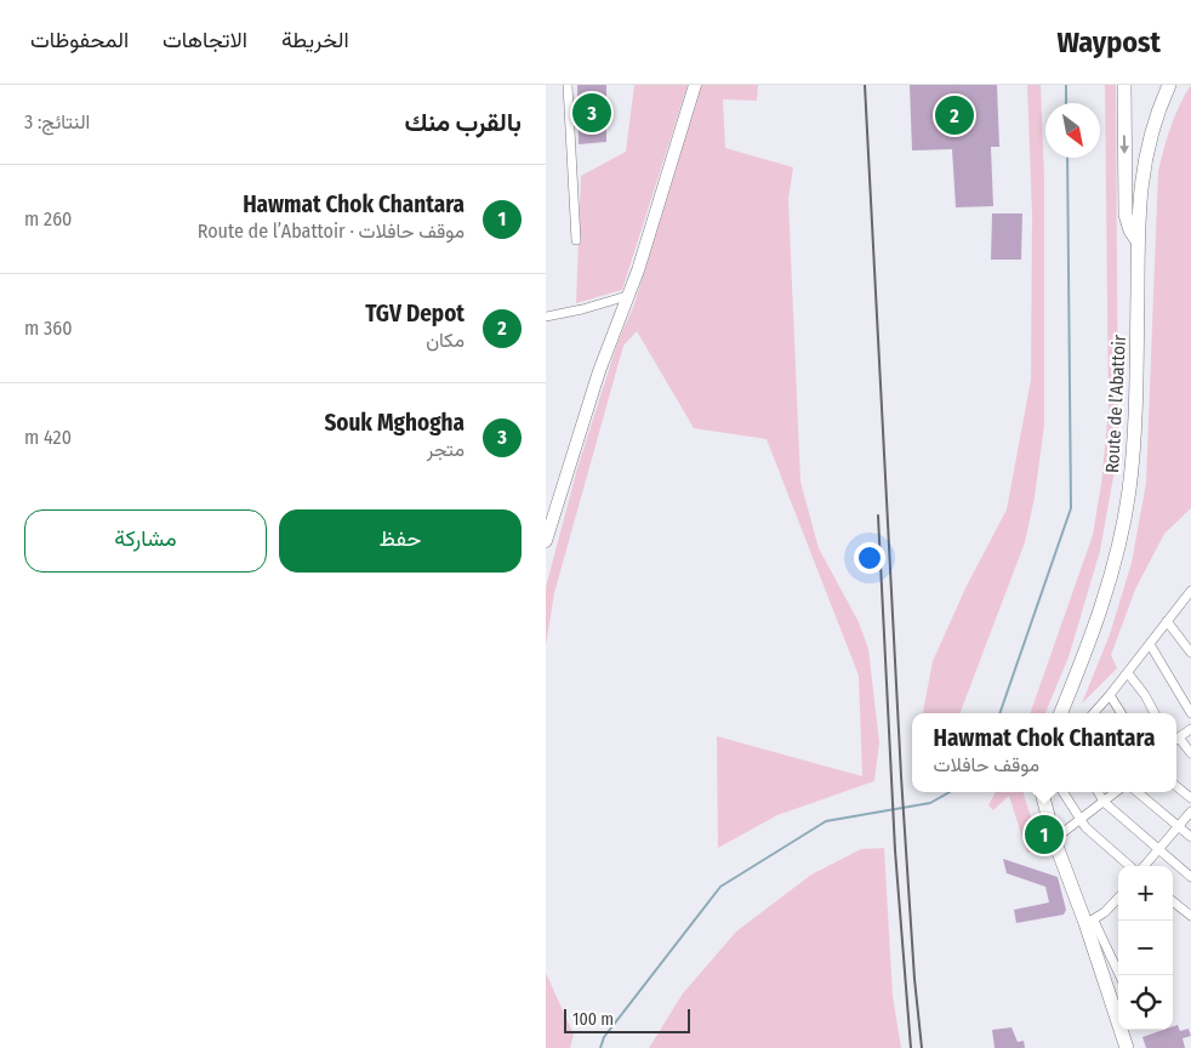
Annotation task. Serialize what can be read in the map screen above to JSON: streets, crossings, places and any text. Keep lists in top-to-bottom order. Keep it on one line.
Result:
{"streets":{"main road":["Route de l’Abattoir"]},"scale_bar":"100 m","north":"bottom right","page":{"header":"Waypost","nav":["الخريطة","الاتجاهات","المحفوظات"],"heading":["بالقرب منك","النتائج: 3"],"pins":["3","2","1"],"list":[{"mark":"1","name":"Hawmat Chok Chantara","note":"موقف حافلات · Route de l’Abattoir","value":"260 m"},{"mark":"2","name":"TGV Depot","note":"مكان","value":"360 m"},{"mark":"3","name":"Souk Mghogha","note":"متجر","value":"420 m"}],"buttons":["حفظ","مشاركة"],"popup":["Hawmat Chok Chantara","موقف حافلات"],"map_buttons":["+","−"],"scale":"100 m"}}
